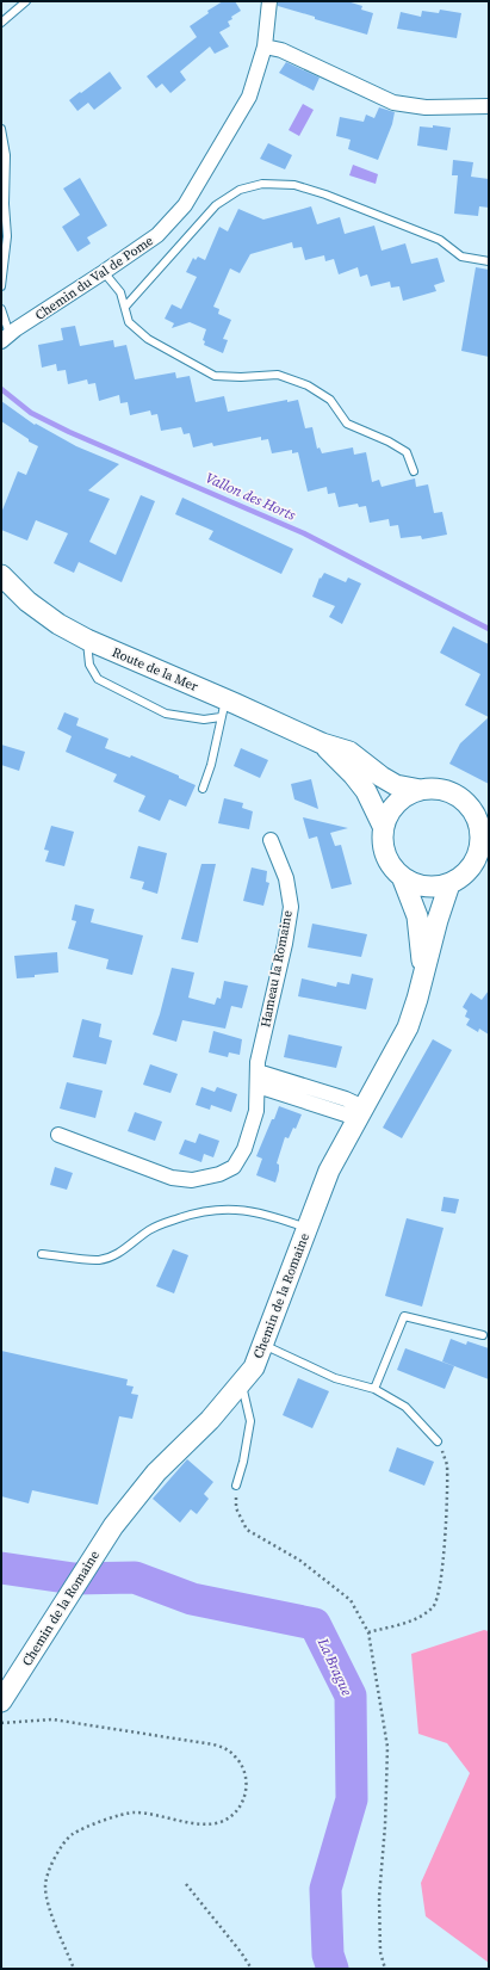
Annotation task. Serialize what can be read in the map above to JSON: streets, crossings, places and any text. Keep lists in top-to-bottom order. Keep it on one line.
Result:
{"streets":{"street":["Chemin du Val de Pome","Route de la Mer","Hameau la Romaine","Chemin de la Romaine"]},"water":["Vallon des Horts","La Brague"]}
